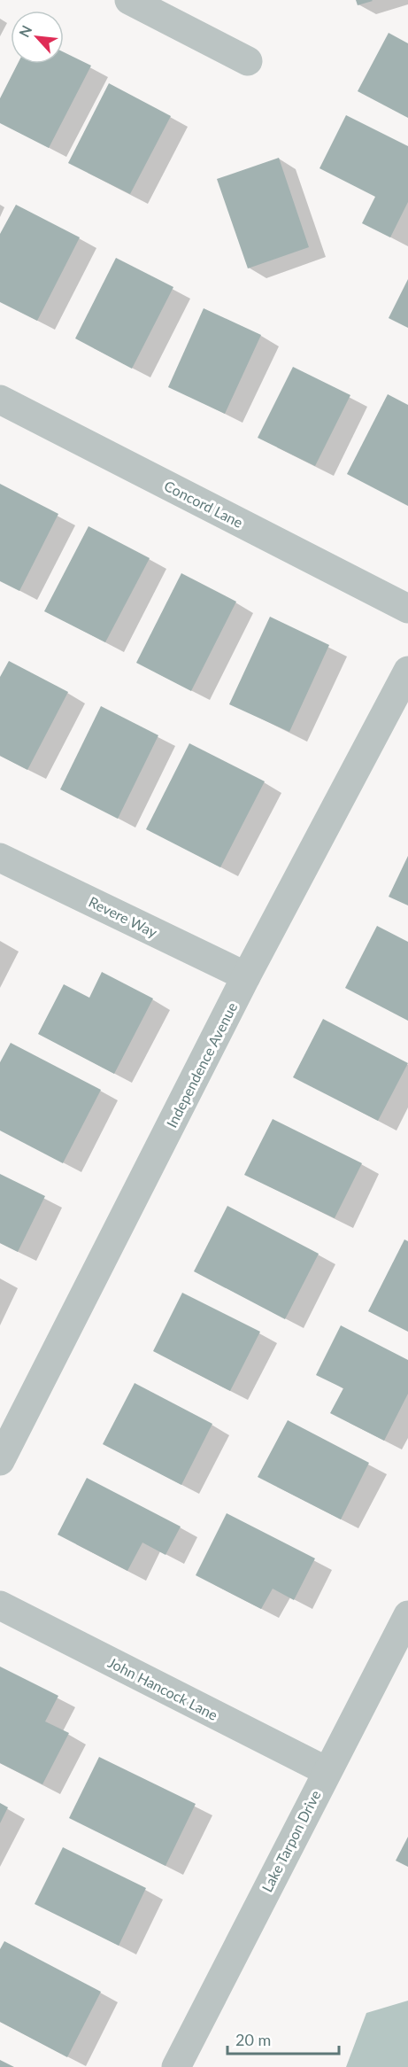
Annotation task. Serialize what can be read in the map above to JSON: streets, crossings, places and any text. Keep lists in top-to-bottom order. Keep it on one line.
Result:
{"streets":{"street":["Concord Lane","Revere Way","Independence Avenue","John Hancock Lane","Lake Tarpon Drive"]},"crossings":[["Revere Way","Independence Avenue"],["John Hancock Lane","Lake Tarpon Drive"]],"scale_bar":"20 m","north":"top left"}
